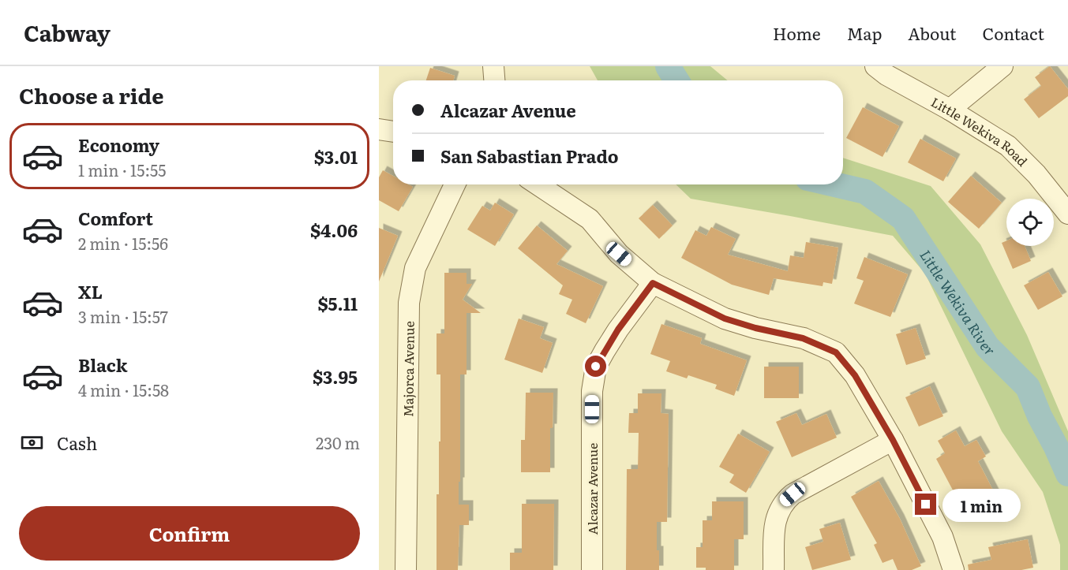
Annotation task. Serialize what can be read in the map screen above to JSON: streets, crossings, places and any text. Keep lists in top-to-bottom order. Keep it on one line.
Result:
{"streets":{"street":["Little Wekiva Road","Majorca Avenue","Alcazar Avenue"]},"water":["Little Wekiva River"],"page":{"header":"Cabway","nav":["Home","Map","About","Contact"],"heading":"Choose a ride","banner":["Alcazar Avenue","San Sabastian Prado"],"list":[{"name":"Economy","note":"1 min · 15:55","value":"$3.01"},{"name":"Comfort","note":"2 min · 15:56","value":"$4.06"},{"name":"XL","note":"3 min · 15:57","value":"$5.11"},{"name":"Black","note":"4 min · 15:58","value":"$3.95"}],"pay":["Cash","230 m"],"bubble":"1 min","buttons":"Confirm"}}
